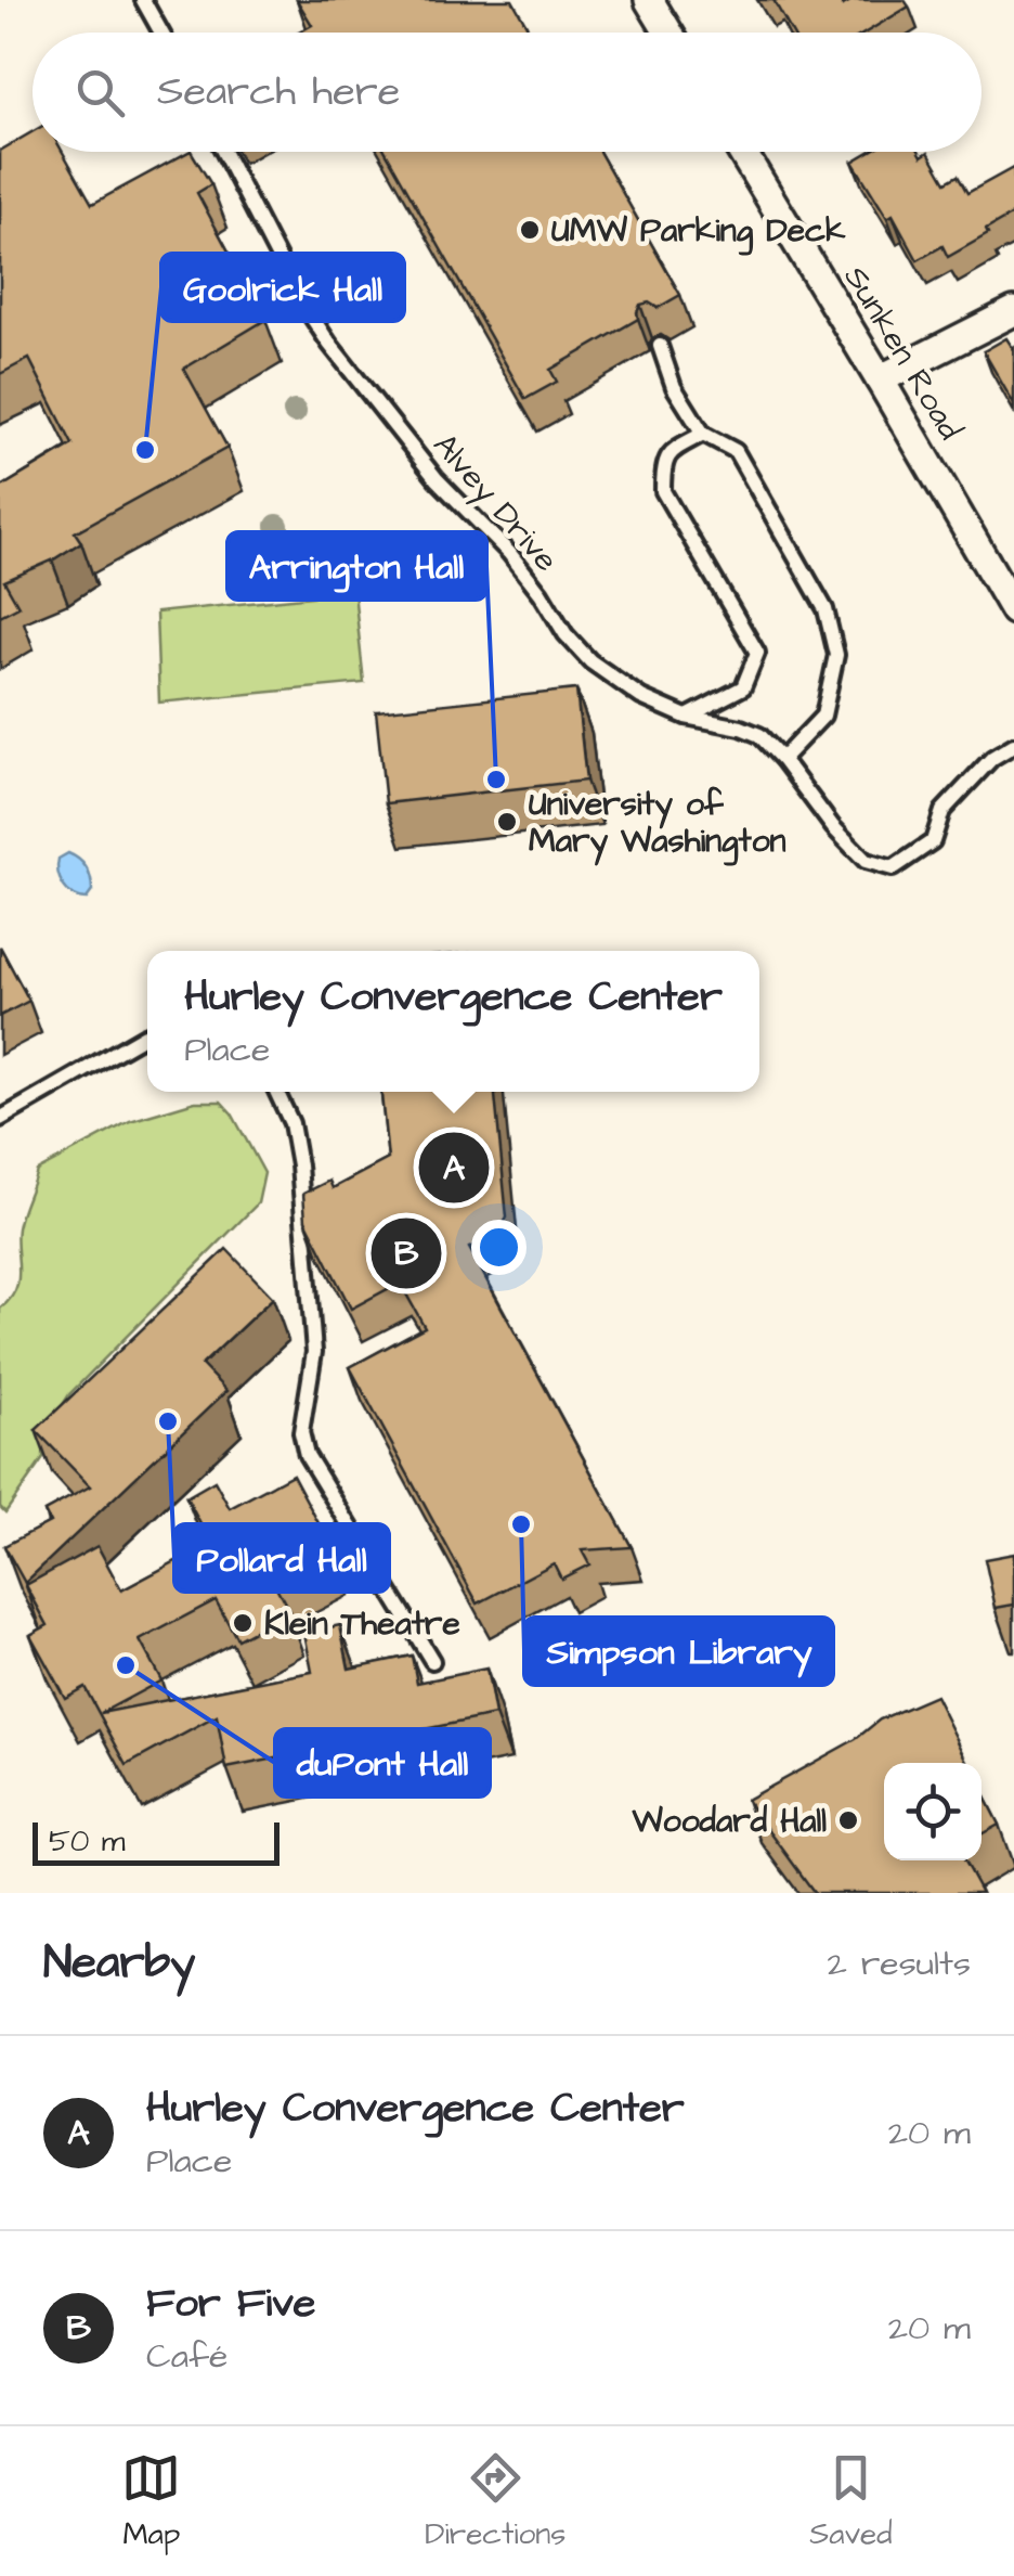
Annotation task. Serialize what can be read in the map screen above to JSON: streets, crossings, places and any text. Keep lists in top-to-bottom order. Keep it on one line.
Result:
{"streets":{"street":["Sunken Road"],"lane":["Alvey Drive"]},"places":["UMW Parking Deck","Goolrick Hall","Arrington Hall","University of Mary Washington","Pollard Hall","Simpson Library","Klein Theatre","duPont Hall","Woodard Hall"],"scale_bar":"50 m","page":{"search":"Search here","popup":["Hurley Convergence Center","Place"],"pins":["A","B"],"scale":"50 m","heading":["Nearby","2 results"],"list":[{"mark":"A","name":"Hurley Convergence Center","note":"Place","value":"20 m"},{"mark":"B","name":"For Five","note":"Café","value":"20 m"}],"nav":["Map","Directions","Saved"]}}
